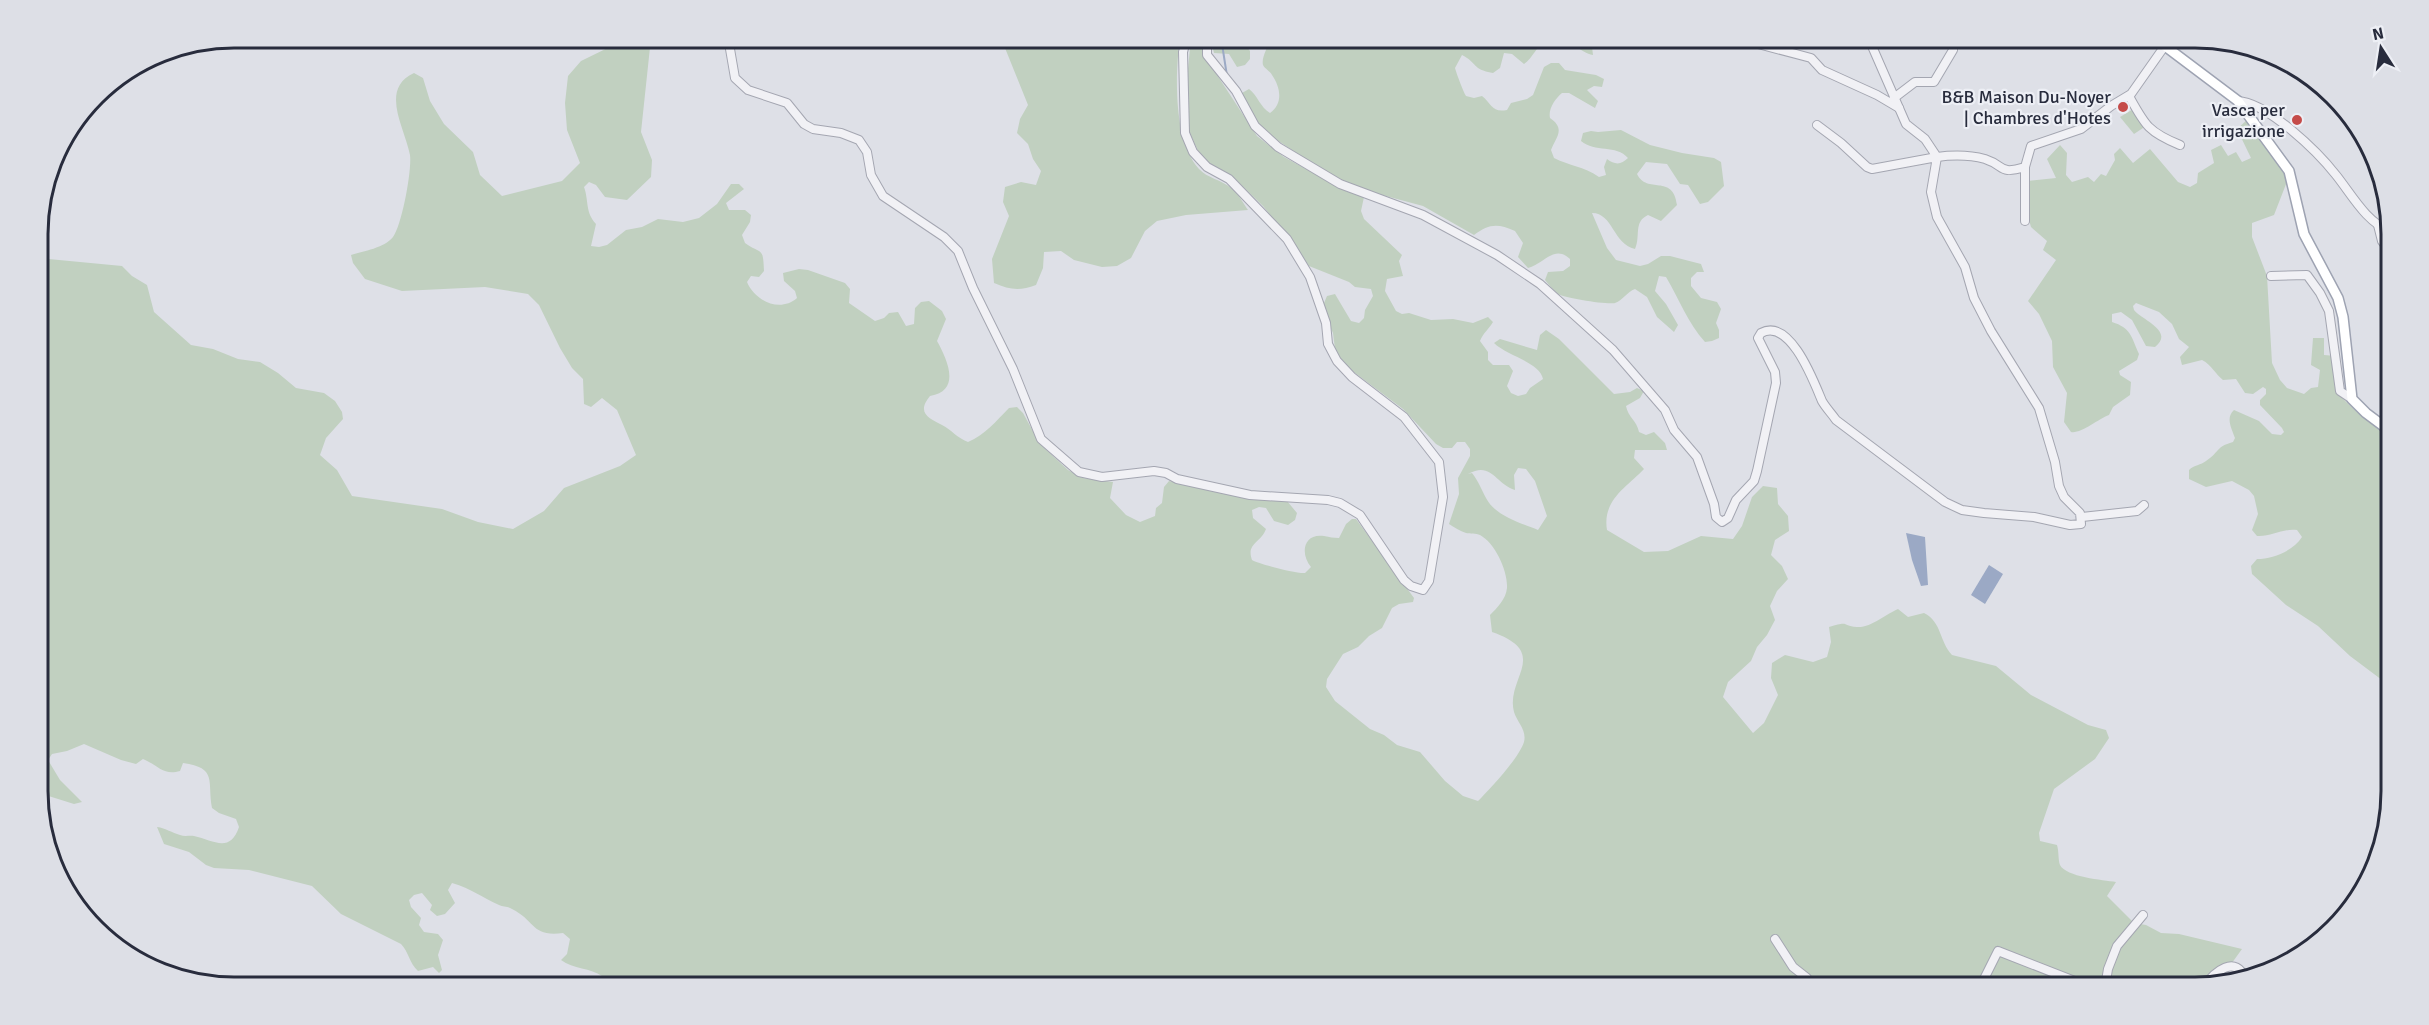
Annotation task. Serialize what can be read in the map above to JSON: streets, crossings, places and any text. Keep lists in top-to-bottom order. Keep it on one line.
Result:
{"places":["B&B Maison Du-Noyer | Chambres d'Hotes","Vasca per irrigazione"],"north":"top"}
